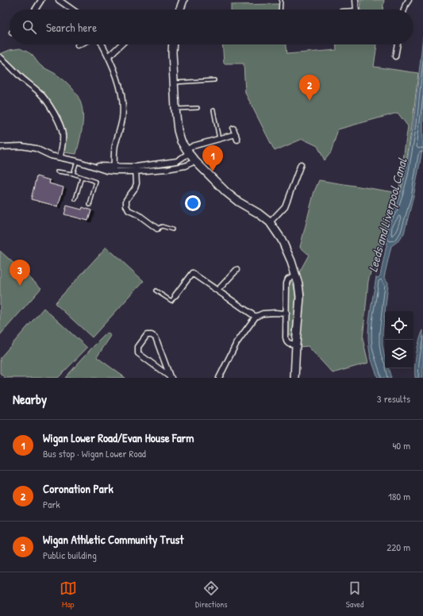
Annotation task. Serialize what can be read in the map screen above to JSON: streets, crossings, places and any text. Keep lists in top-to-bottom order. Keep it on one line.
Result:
{"water":["Leeds and Liverpool Canal"],"page":{"search":"Search here","pins":["2","1","3"],"heading":["Nearby","3 results"],"list":[{"mark":"1","name":"Wigan Lower Road/Evan House Farm","note":"Bus stop · Wigan Lower Road","value":"40 m"},{"mark":"2","name":"Coronation Park","note":"Park","value":"180 m"},{"mark":"3","name":"Wigan Athletic Community Trust","note":"Public building","value":"220 m"}],"nav":["Map","Directions","Saved"]}}
